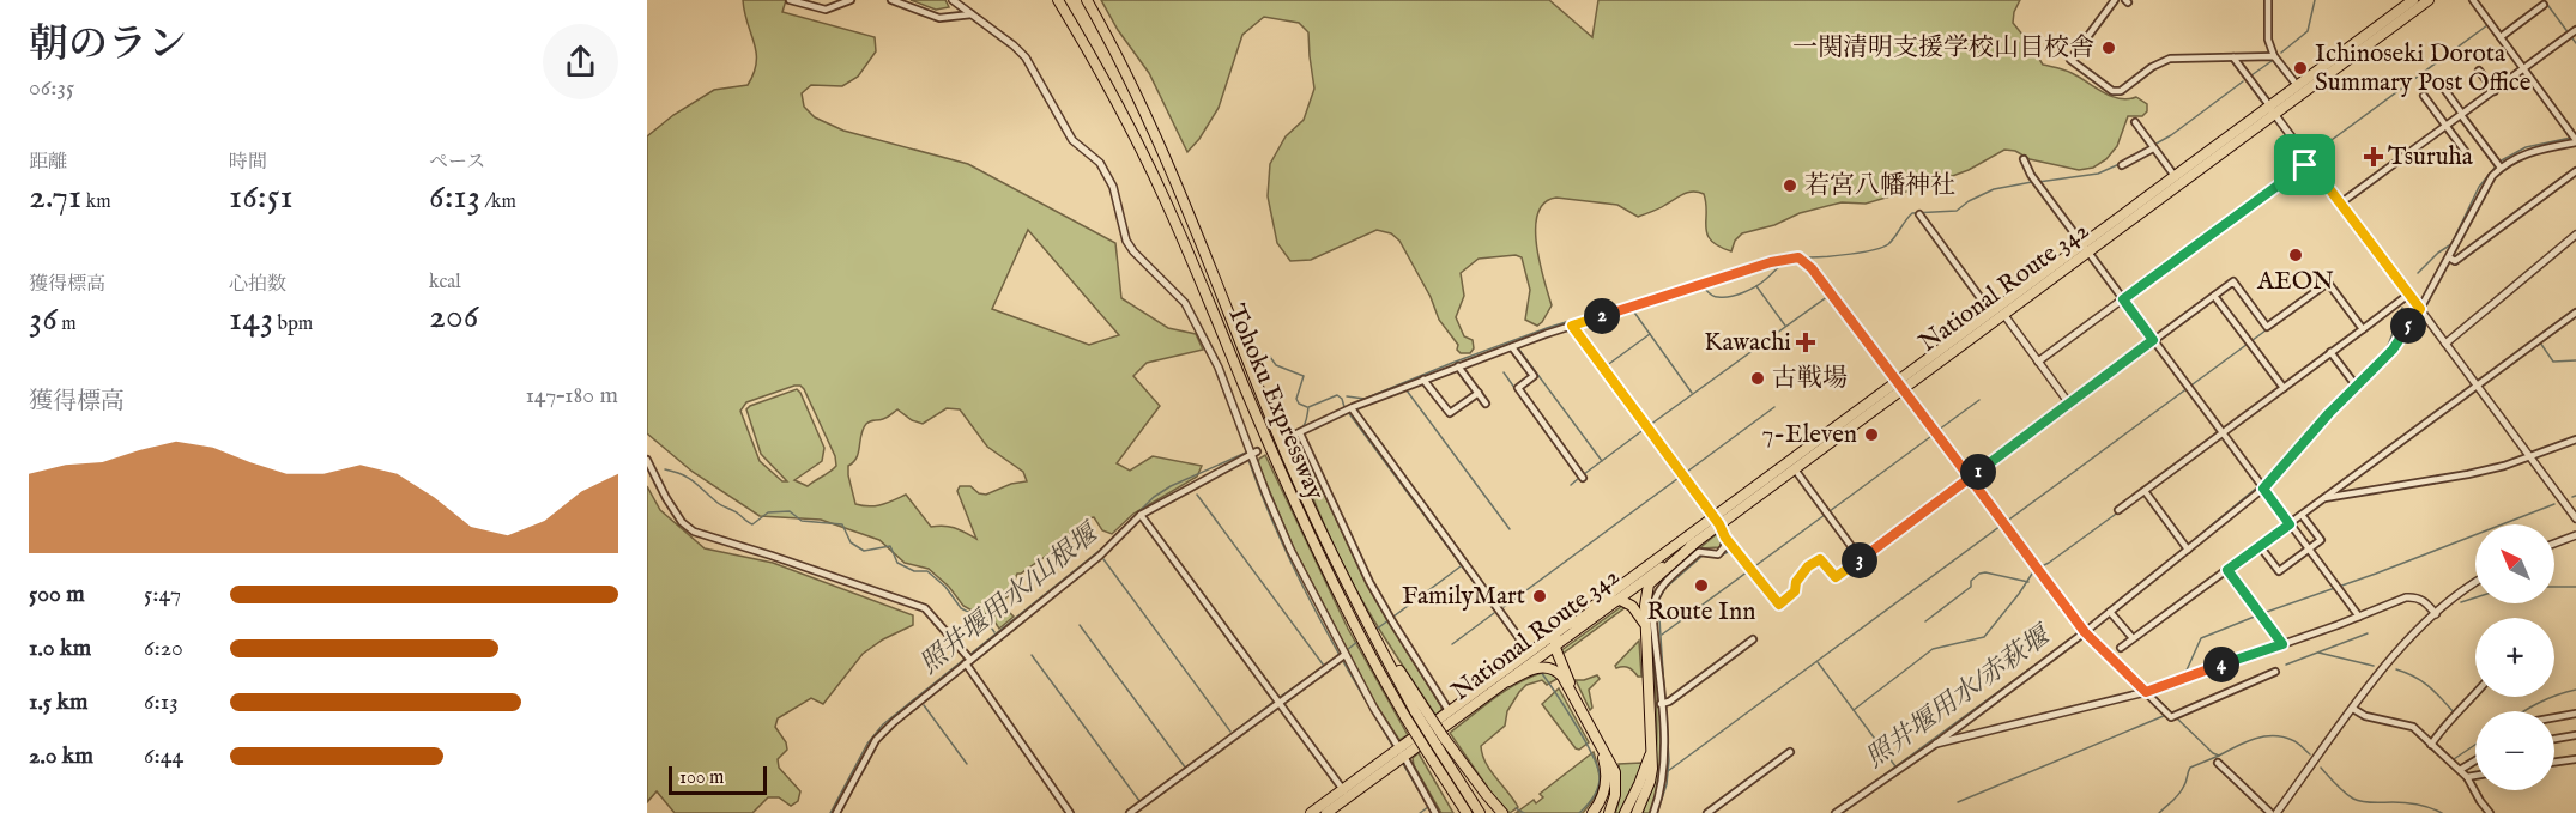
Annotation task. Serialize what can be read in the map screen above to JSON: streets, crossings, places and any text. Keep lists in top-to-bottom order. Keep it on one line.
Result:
{"streets":{"highway":["National Route 342","Tohoku Expressway"]},"water":["照井堰用水/山根堰","照井堰用水/赤萩堰"],"places":{"other":["一関清明支援学校山目校舎","Ichinoseki Dorota Summary Post Office","若宮八幡神社","AEON","古戦場","7-Eleven","Route Inn","FamilyMart"],"health":["Tsuruha","Kawachi"]},"scale_bar":"100 m","north":"top left","page":{"heading":["朝のラン","06:35"],"stats":[["距離","2.71 km"],["時間","16:51"],["ペース","6:13 /km"],["獲得標高","36 m"],["心拍数","143 bpm"],["kcal","206"]],"pins":["2","5","1","3","4"],"chart":["獲得標高","147–180 m"],"map_buttons":["+","−"],"list":[{"name":"500 m","note":"5:47"},{"name":"1.0 km","note":"6:20"},{"name":"1.5 km","note":"6:13"},{"name":"2.0 km","note":"6:44"}],"scale":"100 m"}}
